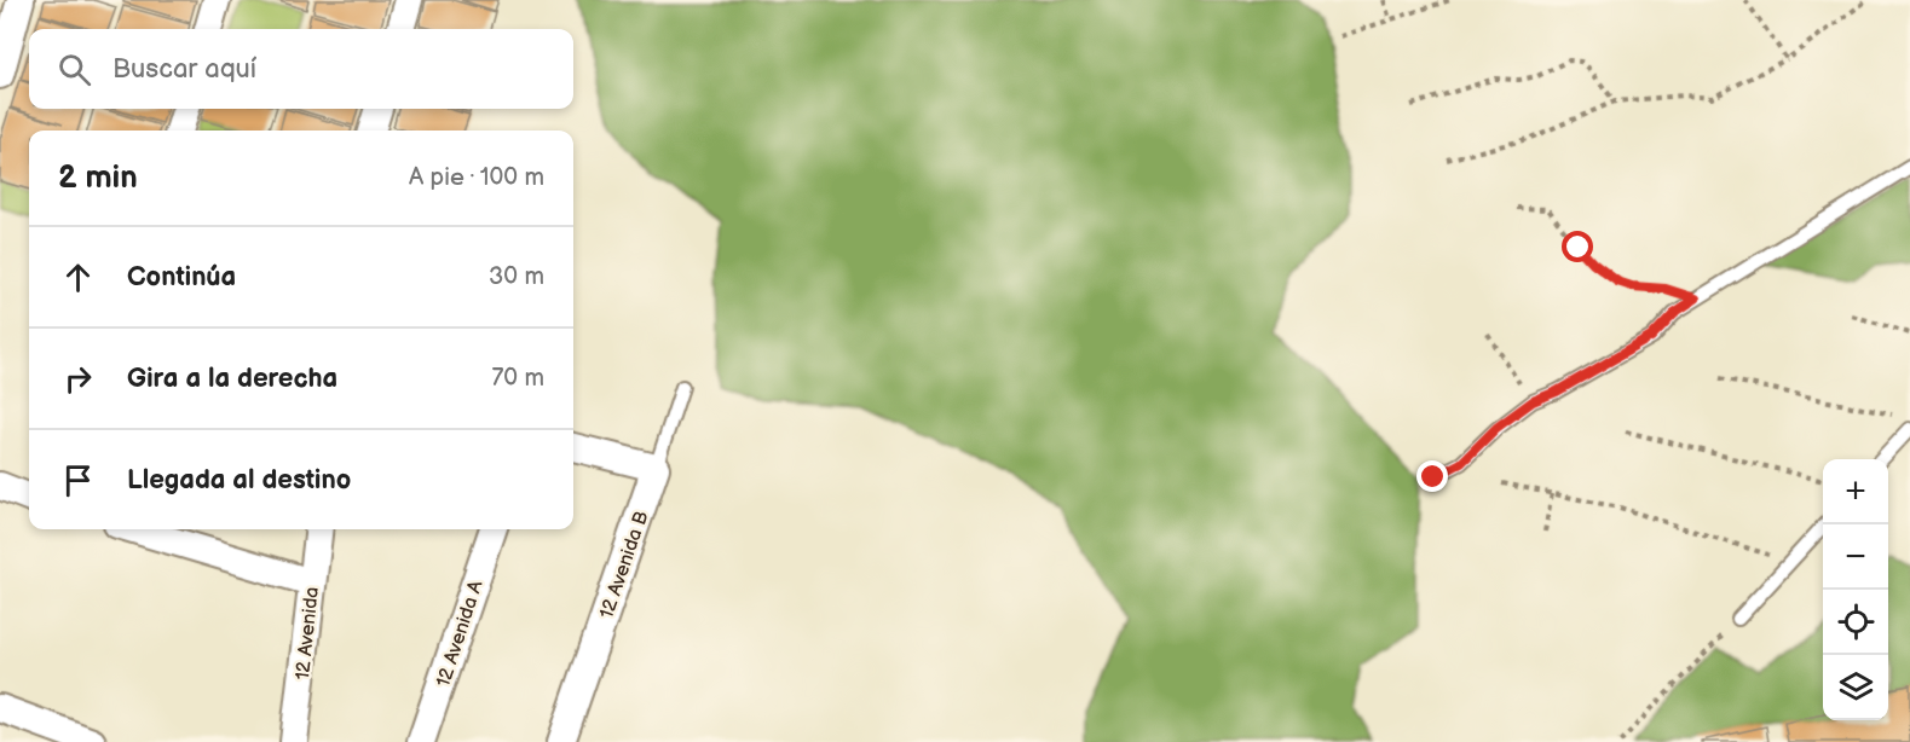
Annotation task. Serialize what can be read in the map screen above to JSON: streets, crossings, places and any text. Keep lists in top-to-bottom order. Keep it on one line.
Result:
{"streets":{"street":["12 Avenida B","12 Avenida","12 Avenida A"]},"page":{"search":"Buscar aquí","heading":["2 min","A pie · 100 m"],"list":[["Continúa","30 m"],["Gira a la derecha","70 m"],"Llegada al destino"],"map_buttons":["+","−"]}}
